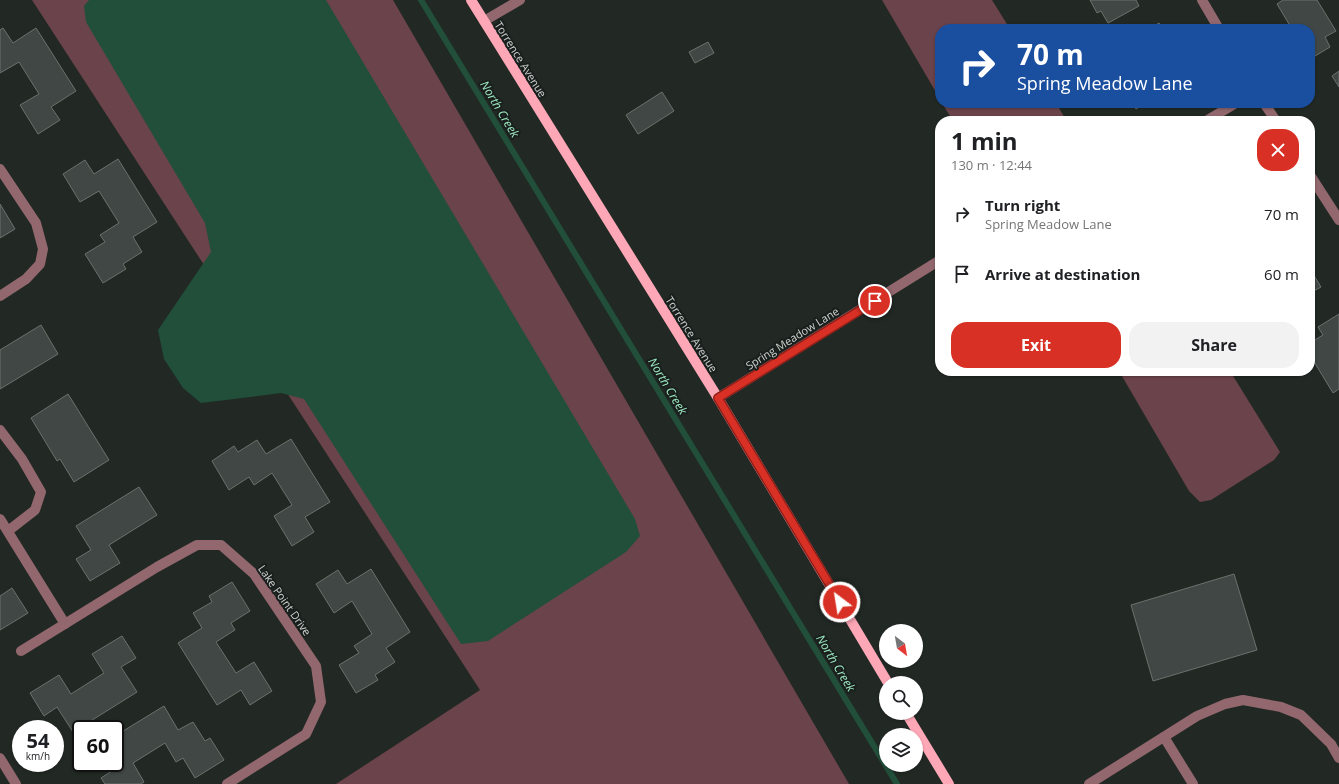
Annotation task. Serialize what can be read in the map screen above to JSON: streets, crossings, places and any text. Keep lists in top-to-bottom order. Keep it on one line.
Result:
{"streets":{"main road":["Torrence Avenue"],"street":["Spring Meadow Lane","Lake Point Drive"]},"crossings":[["Torrence Avenue","Spring Meadow Lane"]],"water":["North Creek"],"north":"bottom right","page":{"turn":["70 m","Spring Meadow Lane"],"heading":["1 min","130 m · 12:44"],"list":[{"name":"Turn right","note":"Spring Meadow Lane","value":"70 m"},{"name":"Arrive at destination","value":"60 m"}],"buttons":["Exit","Share"],"speed":"54 km/h","limit":"60"}}
